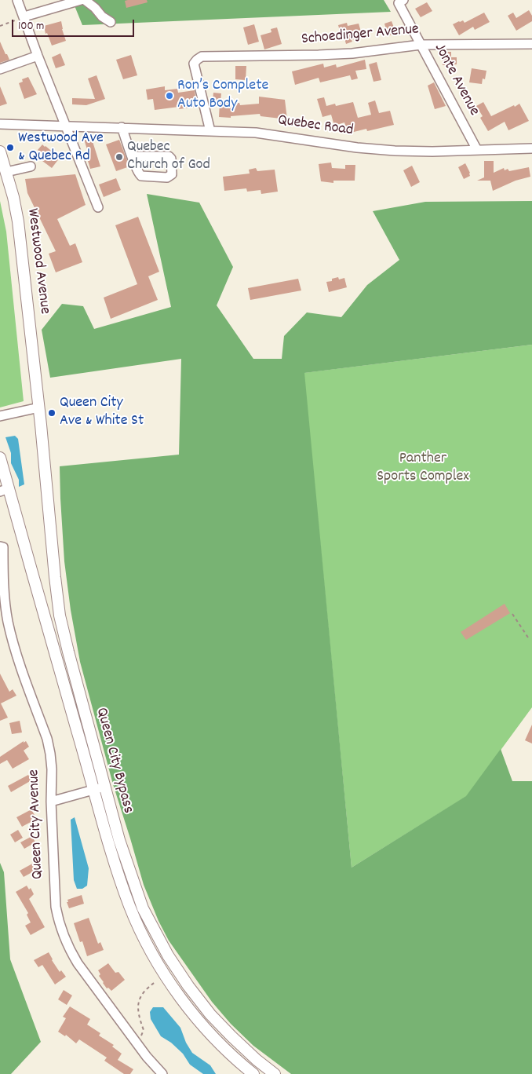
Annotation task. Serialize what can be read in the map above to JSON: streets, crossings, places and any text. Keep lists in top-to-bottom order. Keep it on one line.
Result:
{"streets":{"main road":["Westwood Avenue","Queen City Bypass"],"street":["Schoedinger Avenue","Jonte Avenue","Quebec Road","Queen City Avenue"]},"crossings":[["Schoedinger Avenue","Jonte Avenue"],["Schoedinger Avenue","Quebec Road"],["Jonte Avenue","Quebec Road"],["Westwood Avenue","Queen City Bypass"]],"parks":["Panther Sports Complex"],"places":["Ron’s Complete Auto Body","Westwood Ave & Quebec Rd","Quebec Church of God","Queen City Ave & White St"],"scale_bar":"100 m"}
